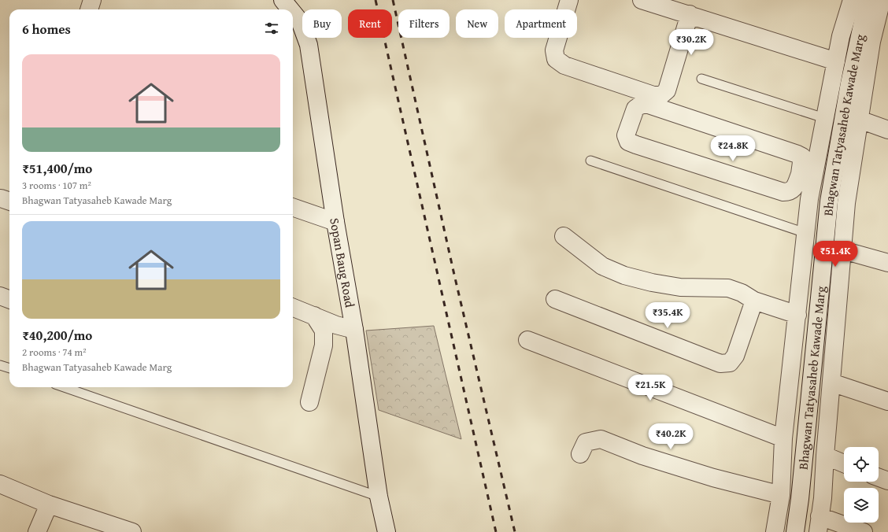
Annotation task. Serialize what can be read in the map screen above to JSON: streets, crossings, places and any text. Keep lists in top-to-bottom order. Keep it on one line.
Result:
{"streets":{"street":["Bhagwan Tatyasaheb Kawade Marg","Sopan Baug Road"]},"page":{"chip":["Buy","Rent","Filters","New","Apartment"],"heading":"6 homes","price":["₹30.2K","₹24.8K","₹51.4K","₹35.4K","₹21.5K","₹40.2K"],"list":[{"name":"₹51,400/mo","note":"3 rooms · 107 m² · Bhagwan Tatyasaheb Kawade Marg"},{"name":"₹40,200/mo","note":"2 rooms · 74 m² · Bhagwan Tatyasaheb Kawade Marg"}]}}
